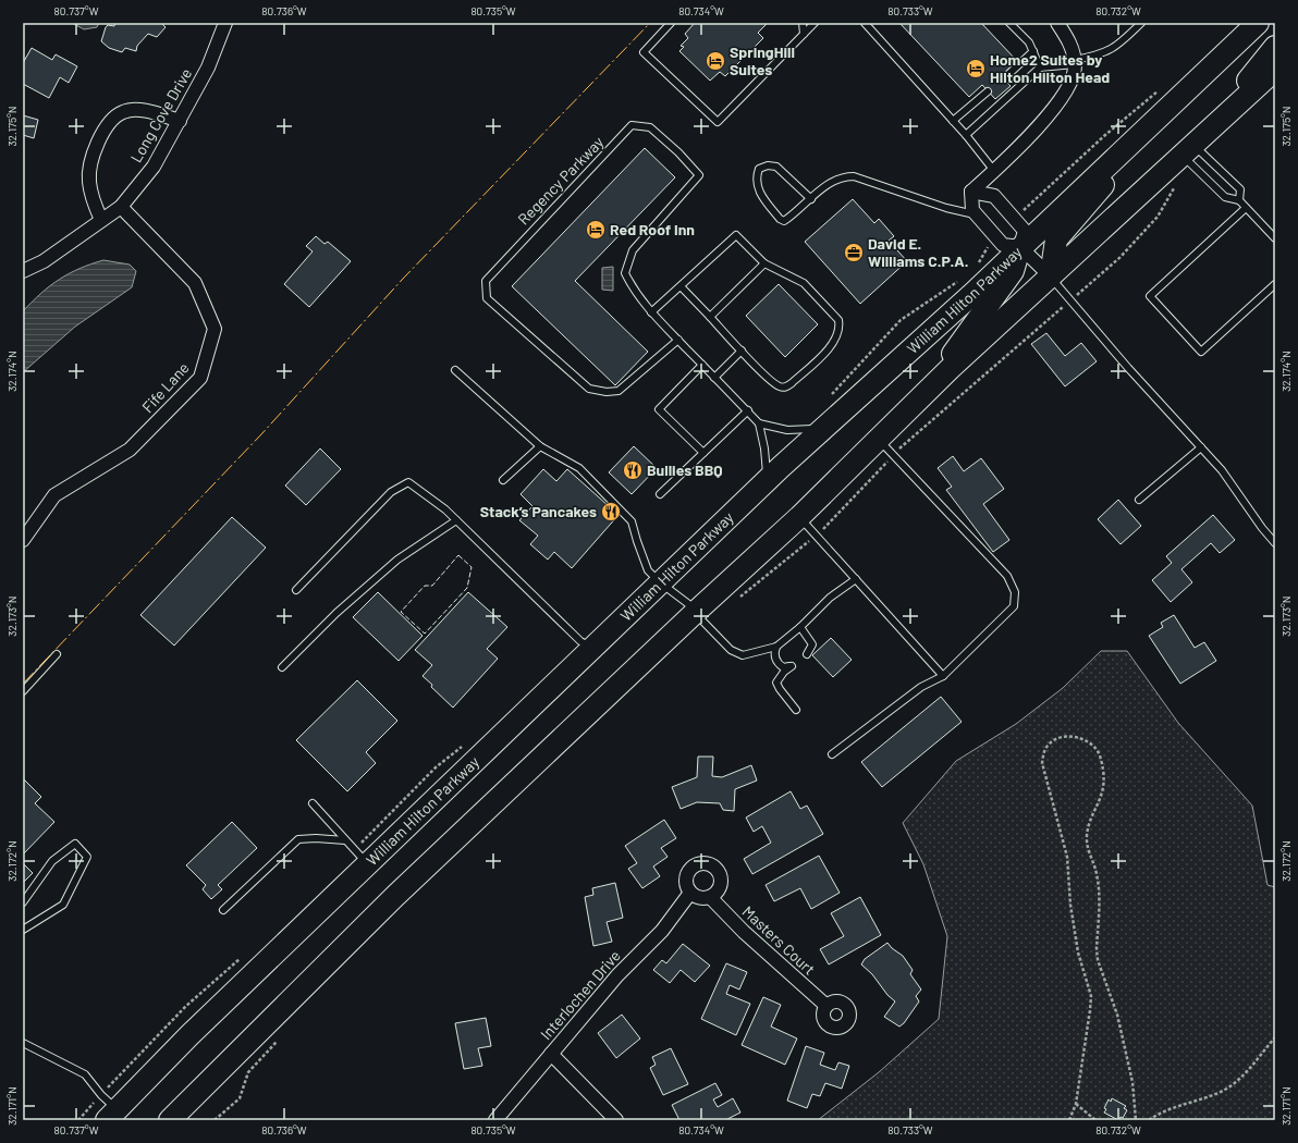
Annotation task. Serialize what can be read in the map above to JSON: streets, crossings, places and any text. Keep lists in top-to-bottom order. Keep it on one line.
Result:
{"streets":{"highway":["William Hilton Parkway"],"street":["Long Cove Drive","Fife Lane","Masters Court","Interlochen Drive"],"lane":["Regency Parkway"]},"crossings":[["Long Cove Drive","Fife Lane"],["Masters Court","Interlochen Drive"]],"places":{"hotel":["SpringHill Suites","Home2 Suites by Hilton Hilton Head","Red Roof Inn"],"office":["David E. Williams C.P.A."],"restaurant":["Bullies BBQ","Stack’s Pancakes"]},"coordinates":["80.737°W","80.736°W","80.735°W","80.734°W","80.733°W","80.732°W","32.175°N","32.174°N","32.173°N","32.172°N","32.171°N"]}
